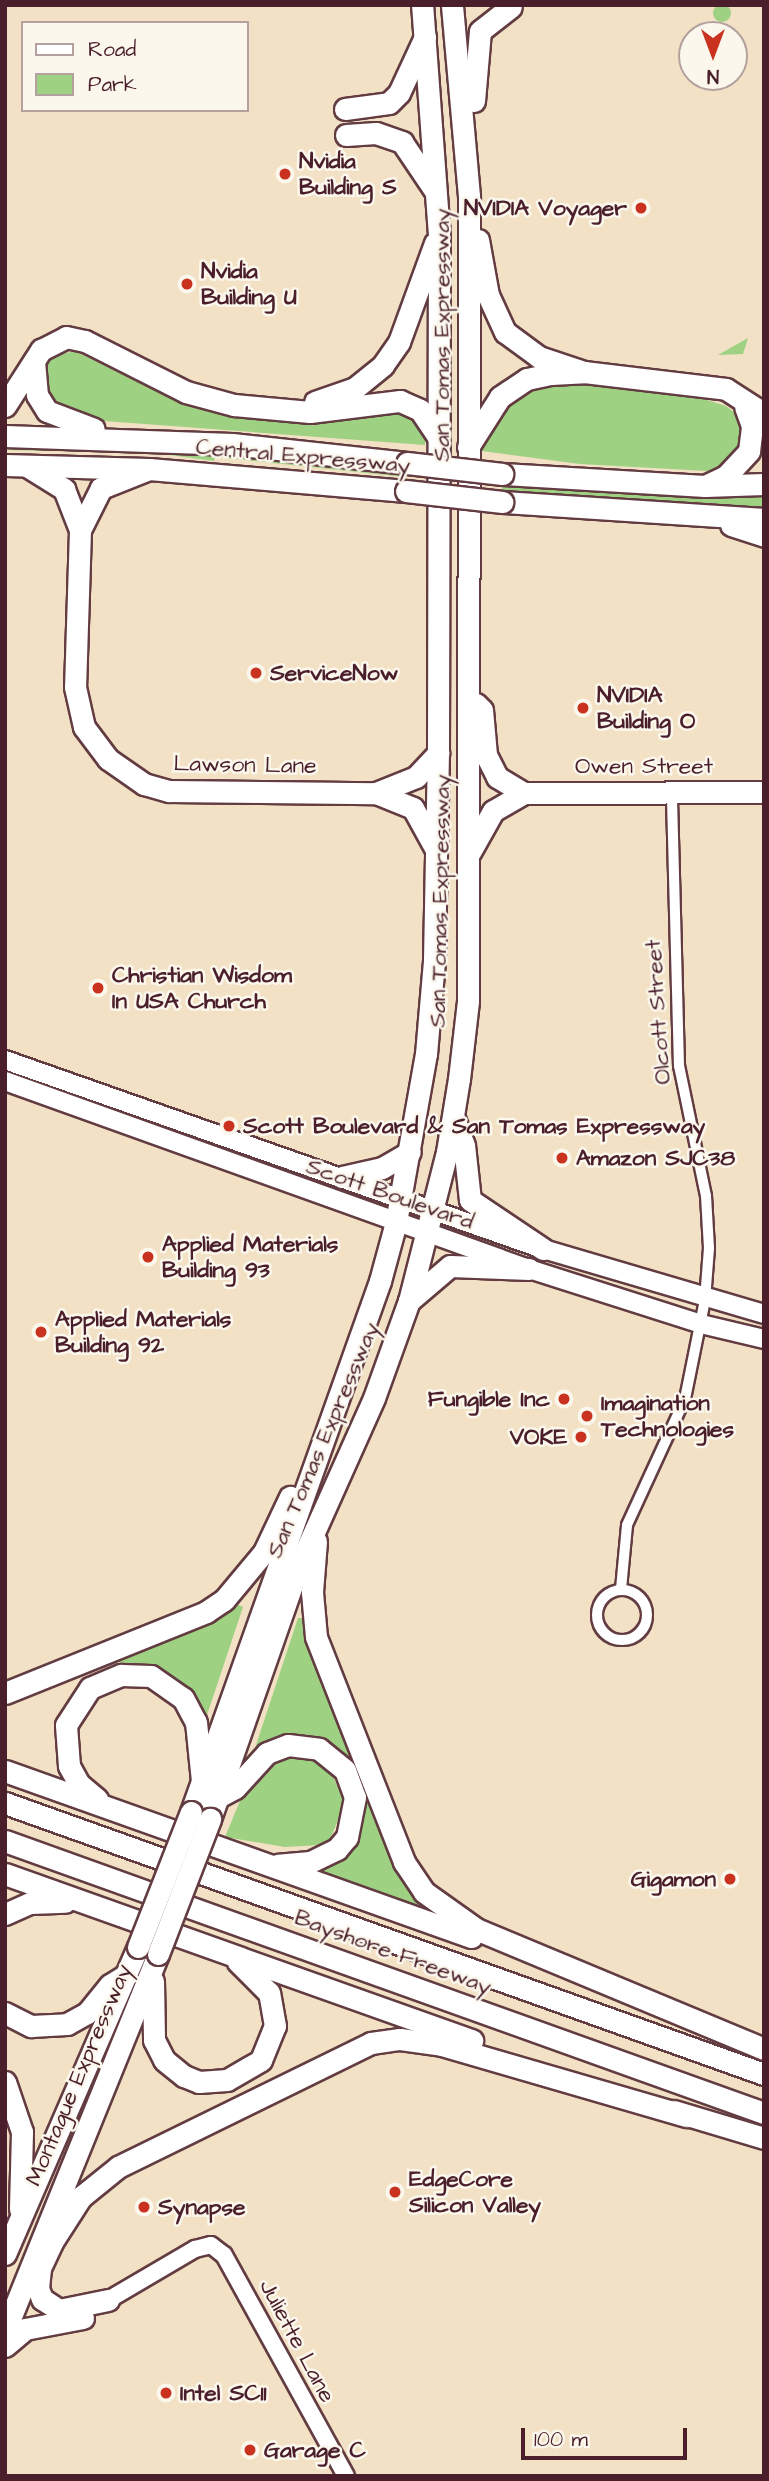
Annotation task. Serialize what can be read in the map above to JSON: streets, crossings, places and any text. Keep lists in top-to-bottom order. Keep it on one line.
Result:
{"streets":{"highway":["San Tomas Expressway","Central Expressway","Lawson Lane","Owen Street","Bayshore Freeway","Montague Expressway"],"main road":["Scott Boulevard"],"street":["Olcott Street","Juliette Lane"]},"crossings":[["San Tomas Expressway","Scott Boulevard"],["San Tomas Expressway","Montague Expressway"],["Owen Street","Olcott Street"],["Olcott Street","Scott Boulevard"]],"places":["Nvidia Building S","NVIDIA Voyager","Nvidia Building U","ServiceNow","NVIDIA Building O","Christian Wisdom In USA Church","Scott Boulevard & San Tomas Expressway","Amazon SJC38","Applied Materials Building 93","Applied Materials Building 92","Fungible Inc","Imagination Technologies","VOKE","Gigamon","EdgeCore Silicon Valley","Synapse","Intel SC11","Garage C"],"legend":["Road","Park"],"scale_bar":"100 m","north":"bottom"}
